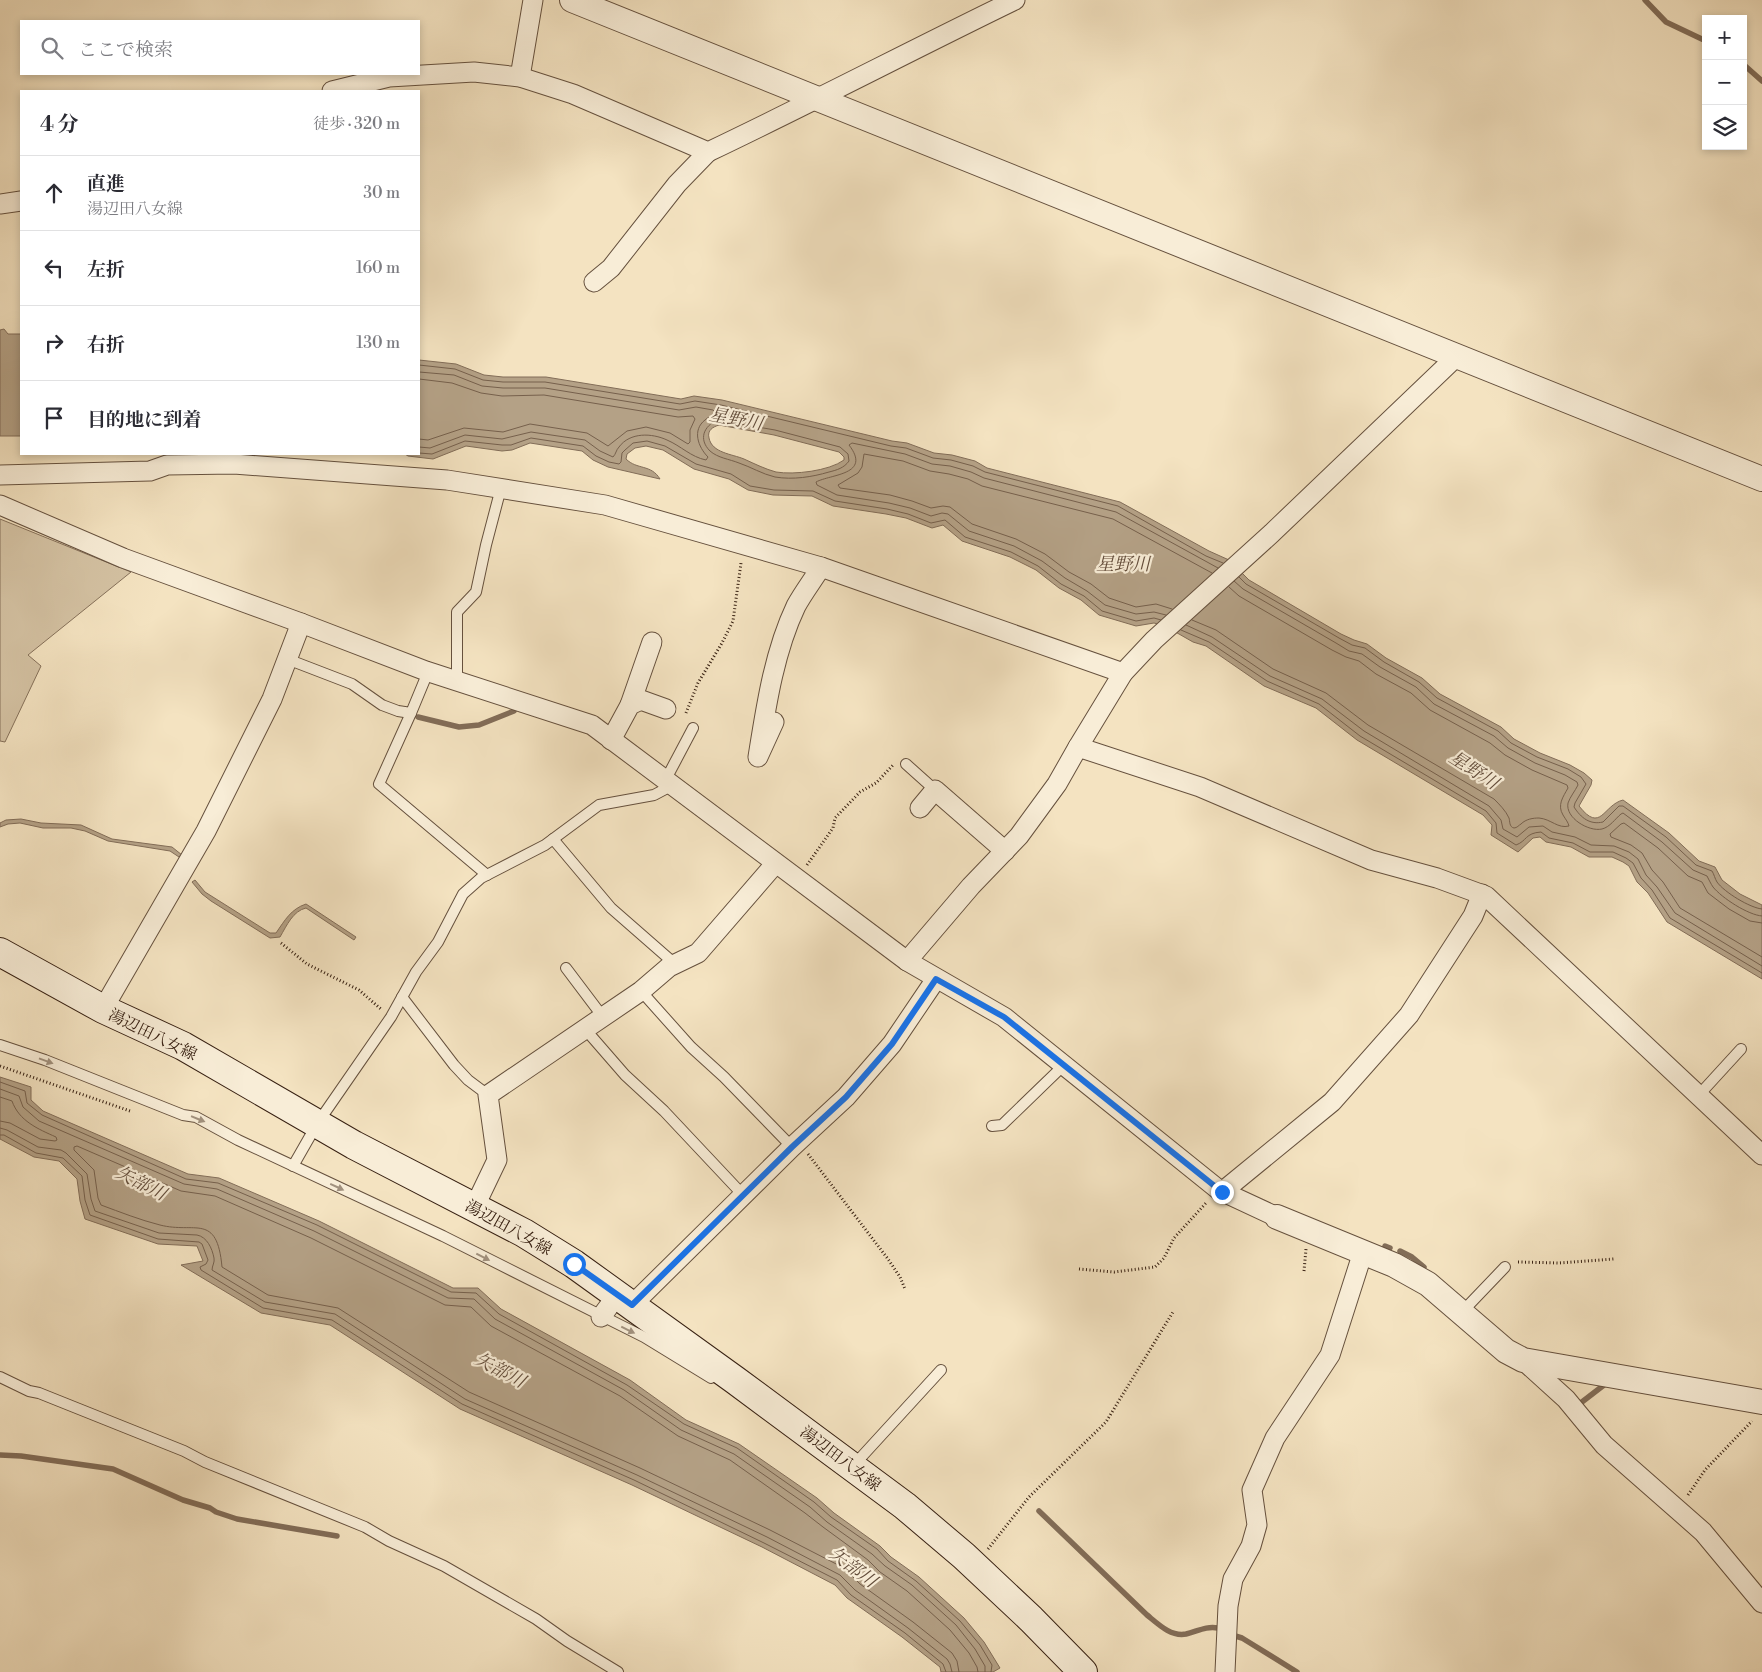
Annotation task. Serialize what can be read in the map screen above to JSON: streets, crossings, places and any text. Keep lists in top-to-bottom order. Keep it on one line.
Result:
{"streets":{"main road":["湯辺田八女線"]},"water":["星野川","矢部川"],"page":{"map_buttons":["+","−"],"search":"ここで検索","heading":["4 分","徒歩 · 320 m"],"list":[["直進","湯辺田八女線","30 m"],["左折","160 m"],["右折","130 m"],"目的地に到着"]}}
